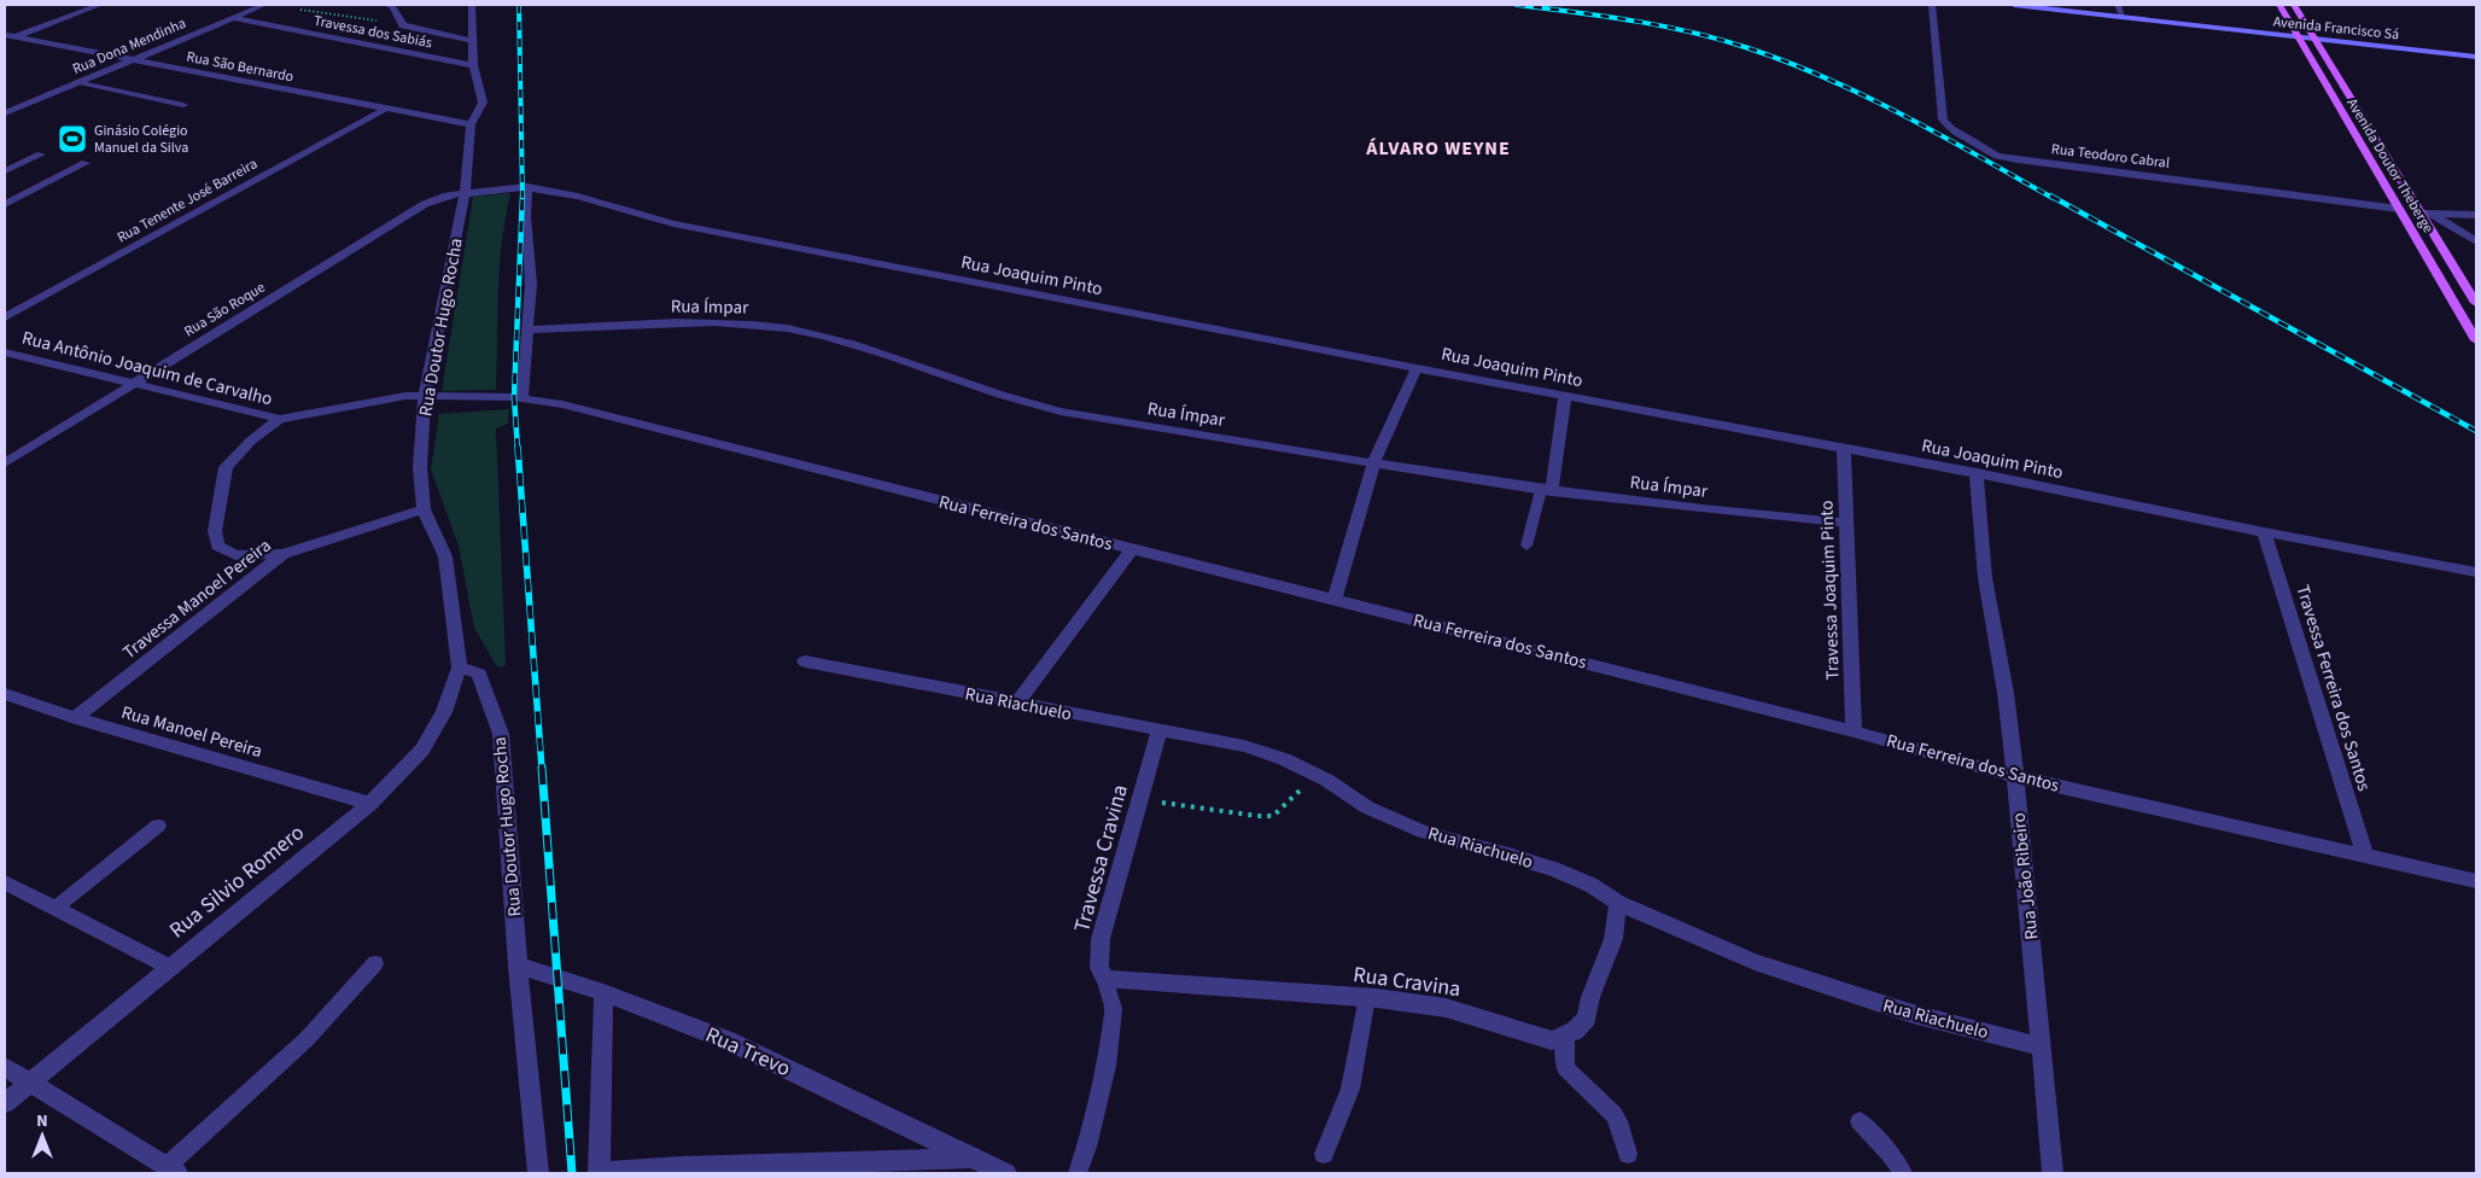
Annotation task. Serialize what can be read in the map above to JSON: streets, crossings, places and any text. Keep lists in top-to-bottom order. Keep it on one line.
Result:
{"streets":{"main road":["Avenida Francisco Sá","Avenida Doutor Theberge"],"street":["Travessa dos Sabiás","Rua Dona Mendinha","Rua São Bernardo","Rua Teodoro Cabral","Rua Tenente José Barreira","Rua Joaquim Pinto","Rua Ímpar","Rua São Roque","Rua Doutor Hugo Rocha","Rua Antônio Joaquim de Carvalho","Rua Ferreira dos Santos","Travessa Joaquim Pinto","Travessa Manoel Pereira","Travessa Ferreira dos Santos","Rua Riachuelo","Rua Manoel Pereira","Travessa Cravina","Rua João Ribeiro","Rua Silvio Romero","Rua Cravina","Rua Trevo"]},"crossings":[["Avenida Francisco Sá","Avenida Doutor Theberge"],["Travessa dos Sabiás","Rua Dona Mendinha"],["Travessa dos Sabiás","Rua Doutor Hugo Rocha"],["Rua Dona Mendinha","Rua São Bernardo"],["Rua São Bernardo","Rua Tenente José Barreira"],["Rua São Bernardo","Rua Doutor Hugo Rocha"],["Rua Teodoro Cabral","Avenida Doutor Theberge"],["Rua Joaquim Pinto","Travessa Joaquim Pinto"],["Rua Joaquim Pinto","Travessa Ferreira dos Santos"],["Rua Joaquim Pinto","Rua João Ribeiro"],["Rua Ímpar","Travessa Joaquim Pinto"],["Rua São Roque","Rua Doutor Hugo Rocha"],["Rua São Roque","Rua Antônio Joaquim de Carvalho"],["Rua Doutor Hugo Rocha","Rua Antônio Joaquim de Carvalho"],["Rua Doutor Hugo Rocha","Rua Ferreira dos Santos"],["Rua Doutor Hugo Rocha","Travessa Manoel Pereira"],["Rua Doutor Hugo Rocha","Rua Silvio Romero"],["Rua Doutor Hugo Rocha","Rua Trevo"],["Rua Antônio Joaquim de Carvalho","Rua Ferreira dos Santos"],["Rua Ferreira dos Santos","Travessa Joaquim Pinto"],["Rua Ferreira dos Santos","Travessa Ferreira dos Santos"],["Rua Ferreira dos Santos","Rua João Ribeiro"],["Travessa Manoel Pereira","Rua Manoel Pereira"],["Rua Riachuelo","Travessa Cravina"],["Rua Riachuelo","Rua João Ribeiro"],["Rua Manoel Pereira","Rua Silvio Romero"],["Travessa Cravina","Rua Cravina"]],"districts":["ÁLVARO WEYNE"],"places":{"sports":["Ginásio Colégio Manuel da Silva"]},"north":"top"}
